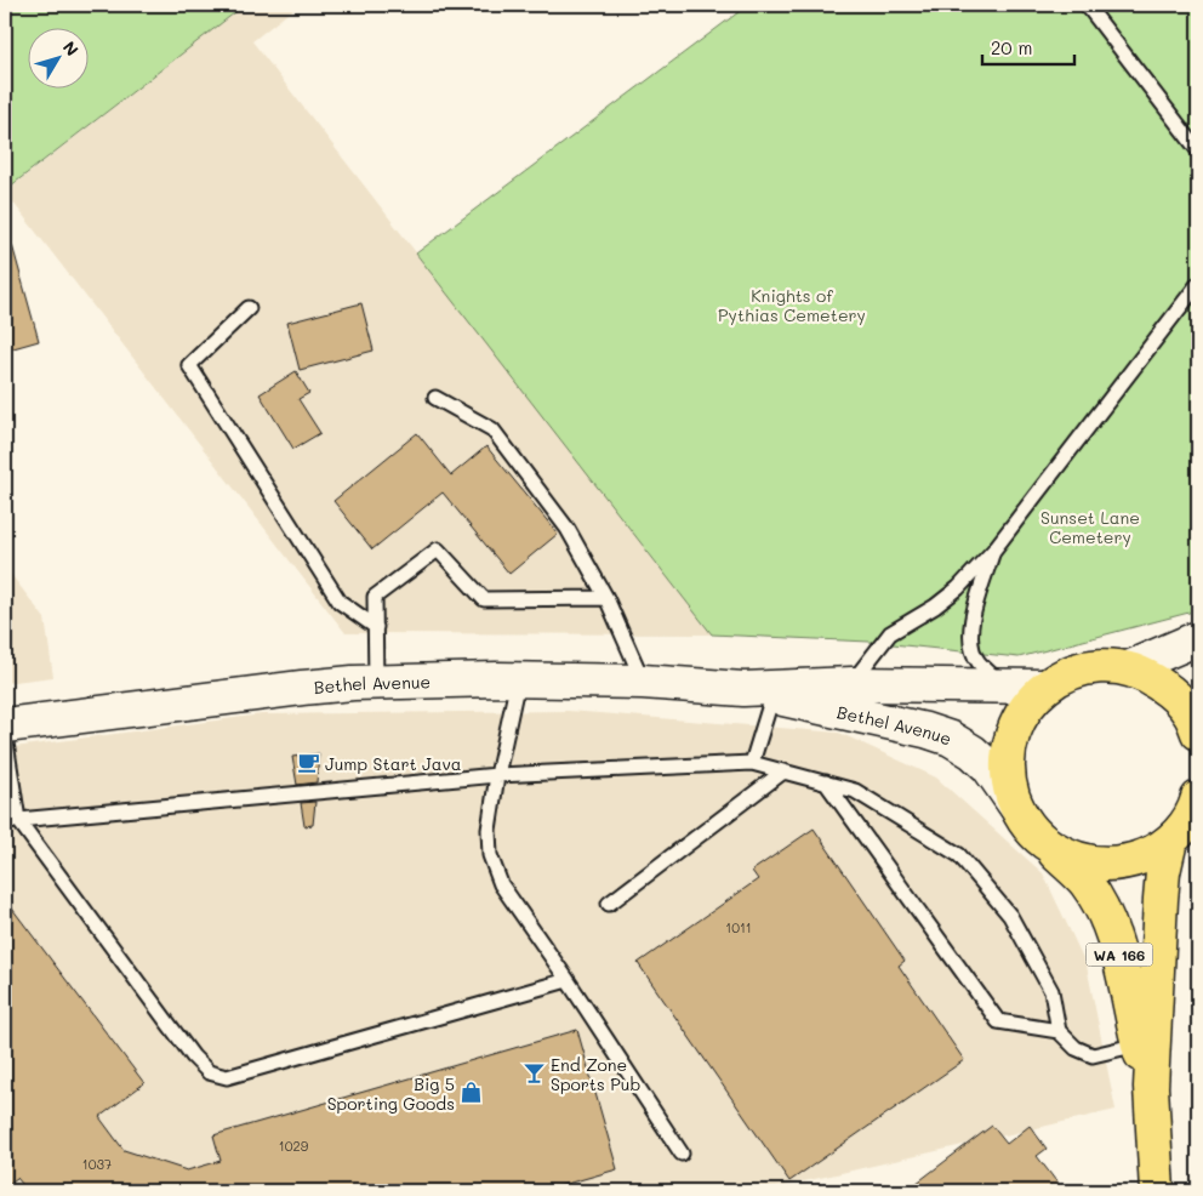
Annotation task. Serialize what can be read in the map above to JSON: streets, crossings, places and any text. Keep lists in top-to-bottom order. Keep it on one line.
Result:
{"streets":{"main road":["Bethel Avenue","WA 166"]},"crossings":[["Bethel Avenue","WA 166"]],"parks":["Knights of Pythias Cemetery","Sunset Lane Cemetery"],"places":{"cafe":["Jump Start Java"],"bar":["End Zone Sports Pub"],"shop":["Big 5 Sporting Goods"]},"house_numbers":["1011","1029","1037"],"scale_bar":"20 m","north":"top right"}
